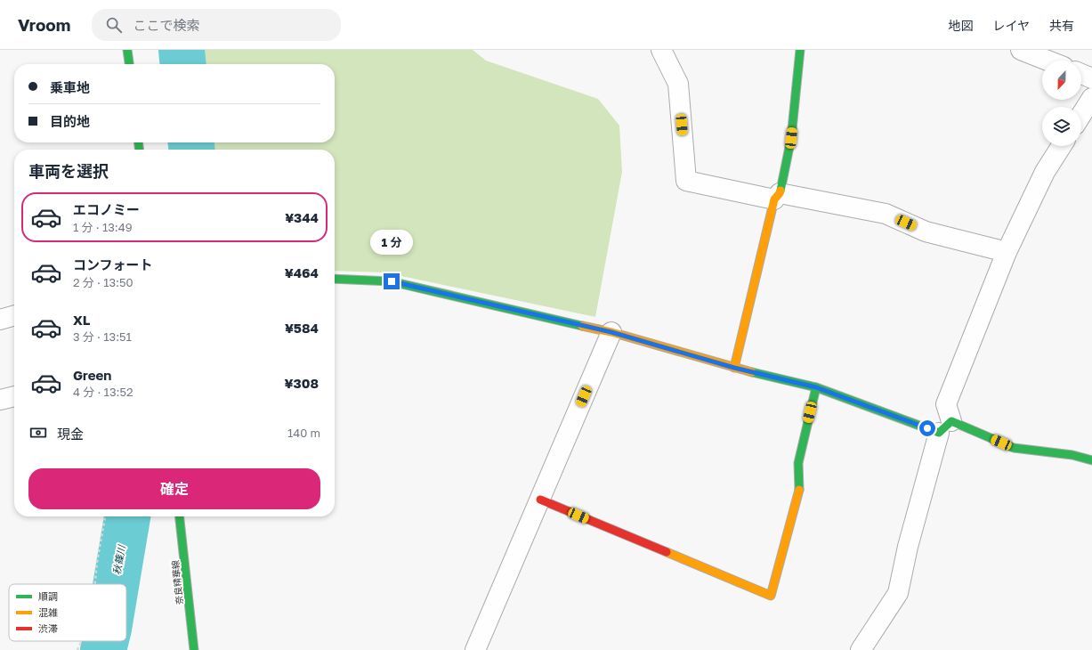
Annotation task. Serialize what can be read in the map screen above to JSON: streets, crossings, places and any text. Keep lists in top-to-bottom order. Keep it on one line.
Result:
{"streets":{"street":["奈良精華線"]},"water":["秋篠川"],"legend":["順調","混雑","渋滞"],"north":"bottom","page":{"header":"Vroom","search":"ここで検索","nav":["地図","レイヤ","共有"],"banner":["乗車地","目的地"],"heading":"車両を選択","list":[{"name":"エコノミー","note":"1 分 · 13:49","value":"¥344"},{"name":"コンフォート","note":"2 分 · 13:50","value":"¥464"},{"name":"XL","note":"3 分 · 13:51","value":"¥584"},{"name":"Green","note":"4 分 · 13:52","value":"¥308"}],"bubble":"1 分","pay":["現金","140 m"],"buttons":"確定"}}
